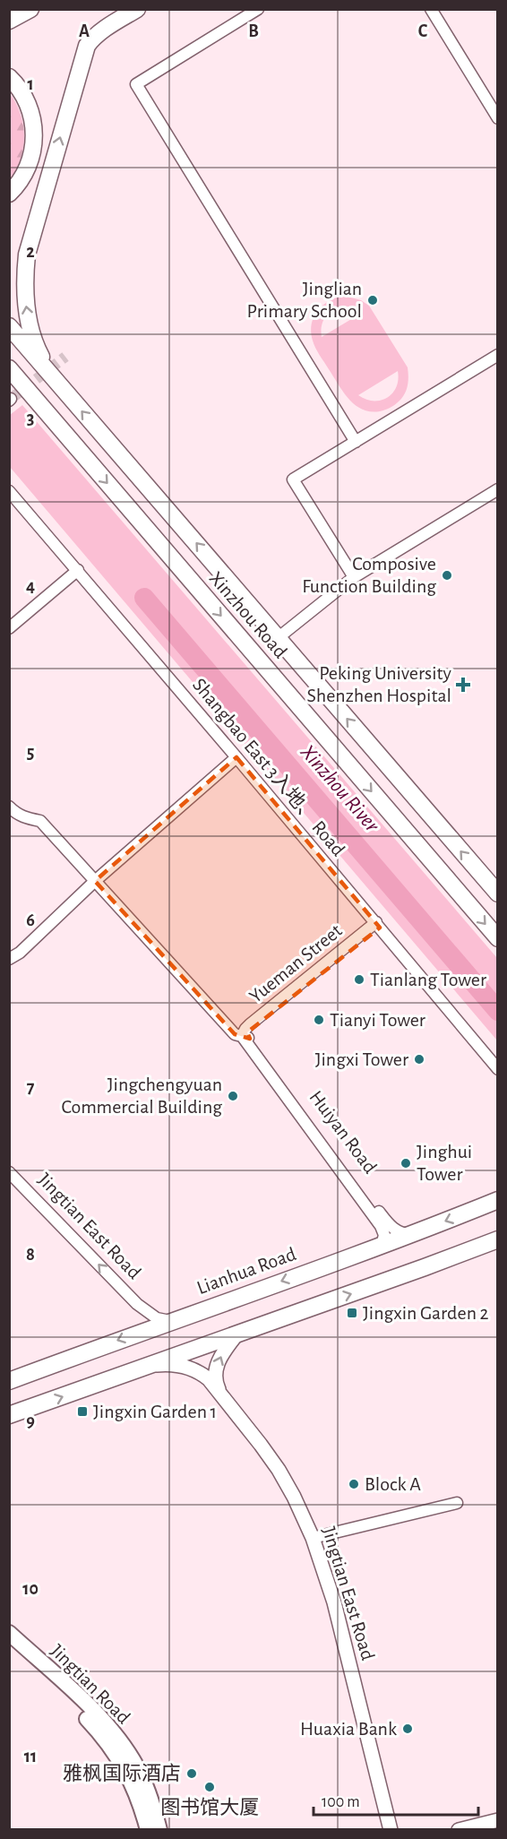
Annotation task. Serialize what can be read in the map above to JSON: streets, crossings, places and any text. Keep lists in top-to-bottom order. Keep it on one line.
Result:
{"streets":{"main road":["Xinzhou Road","Lianhua Road","Jingtian Road"],"street":["Shangbao East 3入地、 Road","Yueman Street","Huiyan Road","Jingtian East Road"]},"crossings":[["Shangbao East 3入地、 Road","Yueman Street"],["Yueman Street","Huiyan Road"],["Huiyan Road","Lianhua Road"],["Jingtian East Road","Lianhua Road"]],"water":["Xinzhou River"],"places":{"other":["Jinglian Primary School","Composive Function Building","Tianlang Tower","Tianyi Tower","Jingxi Tower","Jingchengyuan Commercial Building","Jinghui Tower","Block A","Huaxia Bank","雅枫国际酒店","图书馆大厦"],"health":["Peking University Shenzhen Hospital"],"transit":["Jingxin Garden 2","Jingxin Garden 1"]},"scale_bar":"100 m","grid":{"columns":["A","B","C"],"rows":["1","2","3","4","5","6","7","8","9","10","11"]}}
